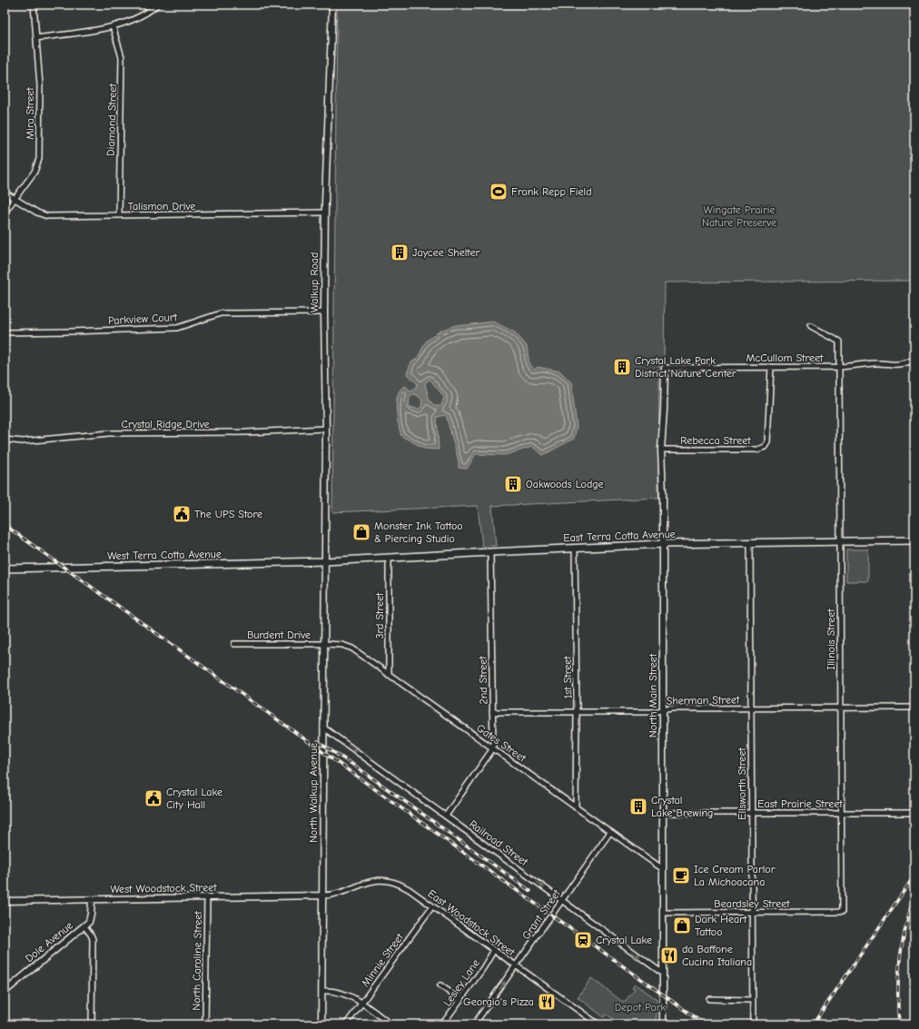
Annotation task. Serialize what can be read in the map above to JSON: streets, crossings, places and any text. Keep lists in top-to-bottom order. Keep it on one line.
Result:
{"streets":{"main road":["East Terra Cotta Avenue","West Terra Cotta Avenue"],"street":["Mira Street","Diamond Street","Talismon Drive","Walkup Road","Parkview Court","McCullom Street","Crystal Ridge Drive","Rebecca Street","3rd Street","Burdent Drive","Illinois Street","1st Street","2nd Street","North Main Street","Sherman Street","Gates Street","Ellsworth Street","North Walkup Avenue","East Prairie Street","Railroad Street","West Woodstock Street","Beardsley Street","Grant Street","East Woodstock Street","Dole Avenue","Minnie Street","North Caroline Street","Lesley Lane"]},"crossings":[["Mira Street","Talismon Drive"],["Diamond Street","Talismon Drive"],["Talismon Drive","Walkup Road"],["Walkup Road","Parkview Court"],["Walkup Road","Crystal Ridge Drive"],["Walkup Road","East Terra Cotta Avenue"],["Walkup Road","West Terra Cotta Avenue"],["Walkup Road","North Walkup Avenue"],["McCullom Street","Rebecca Street"],["McCullom Street","Illinois Street"],["McCullom Street","North Main Street"],["Rebecca Street","North Main Street"],["East Terra Cotta Avenue","West Terra Cotta Avenue"],["East Terra Cotta Avenue","3rd Street"],["East Terra Cotta Avenue","Illinois Street"],["East Terra Cotta Avenue","1st Street"],["East Terra Cotta Avenue","2nd Street"],["East Terra Cotta Avenue","North Main Street"],["East Terra Cotta Avenue","Ellsworth Street"],["East Terra Cotta Avenue","North Walkup Avenue"],["West Terra Cotta Avenue","North Walkup Avenue"],["3rd Street","Gates Street"],["Burdent Drive","Gates Street"],["Burdent Drive","North Walkup Avenue"],["Illinois Street","Sherman Street"],["Illinois Street","East Prairie Street"],["Illinois Street","Beardsley Street"],["1st Street","Sherman Street"],["1st Street","Gates Street"],["2nd Street","Sherman Street"],["2nd Street","Gates Street"],["North Main Street","Sherman Street"],["North Main Street","Gates Street"],["North Main Street","East Prairie Street"],["North Main Street","Railroad Street"],["North Main Street","Beardsley Street"],["Sherman Street","Ellsworth Street"],["Gates Street","North Walkup Avenue"],["Gates Street","Grant Street"],["Ellsworth Street","East Prairie Street"],["Ellsworth Street","Beardsley Street"],["North Walkup Avenue","Railroad Street"],["North Walkup Avenue","West Woodstock Street"],["North Walkup Avenue","East Woodstock Street"],["Railroad Street","Grant Street"],["West Woodstock Street","East Woodstock Street"],["West Woodstock Street","Dole Avenue"],["West Woodstock Street","North Caroline Street"],["Grant Street","East Woodstock Street"],["East Woodstock Street","Minnie Street"],["East Woodstock Street","Lesley Lane"]],"one_way":["Railroad Street"],"parks":["Wingate Prairie Nature Preserve","Depot Park"],"places":{"sports":["Frank Repp Field"],"building":["Jaycee Shelter","Crystal Lake Park District Nature Center","Oakwoods Lodge","Crystal Lake Brewing"],"public building":["The UPS Store","Crystal Lake City Hall"],"shop":["Monster Ink Tattoo & Piercing Studio","Dark Heart Tattoo"],"cafe":["Ice Cream Parlor La Michoacana"],"station":["Crystal Lake"],"restaurant":["da Baffone Cucina Italiana","Georgio's Pizza"]}}
